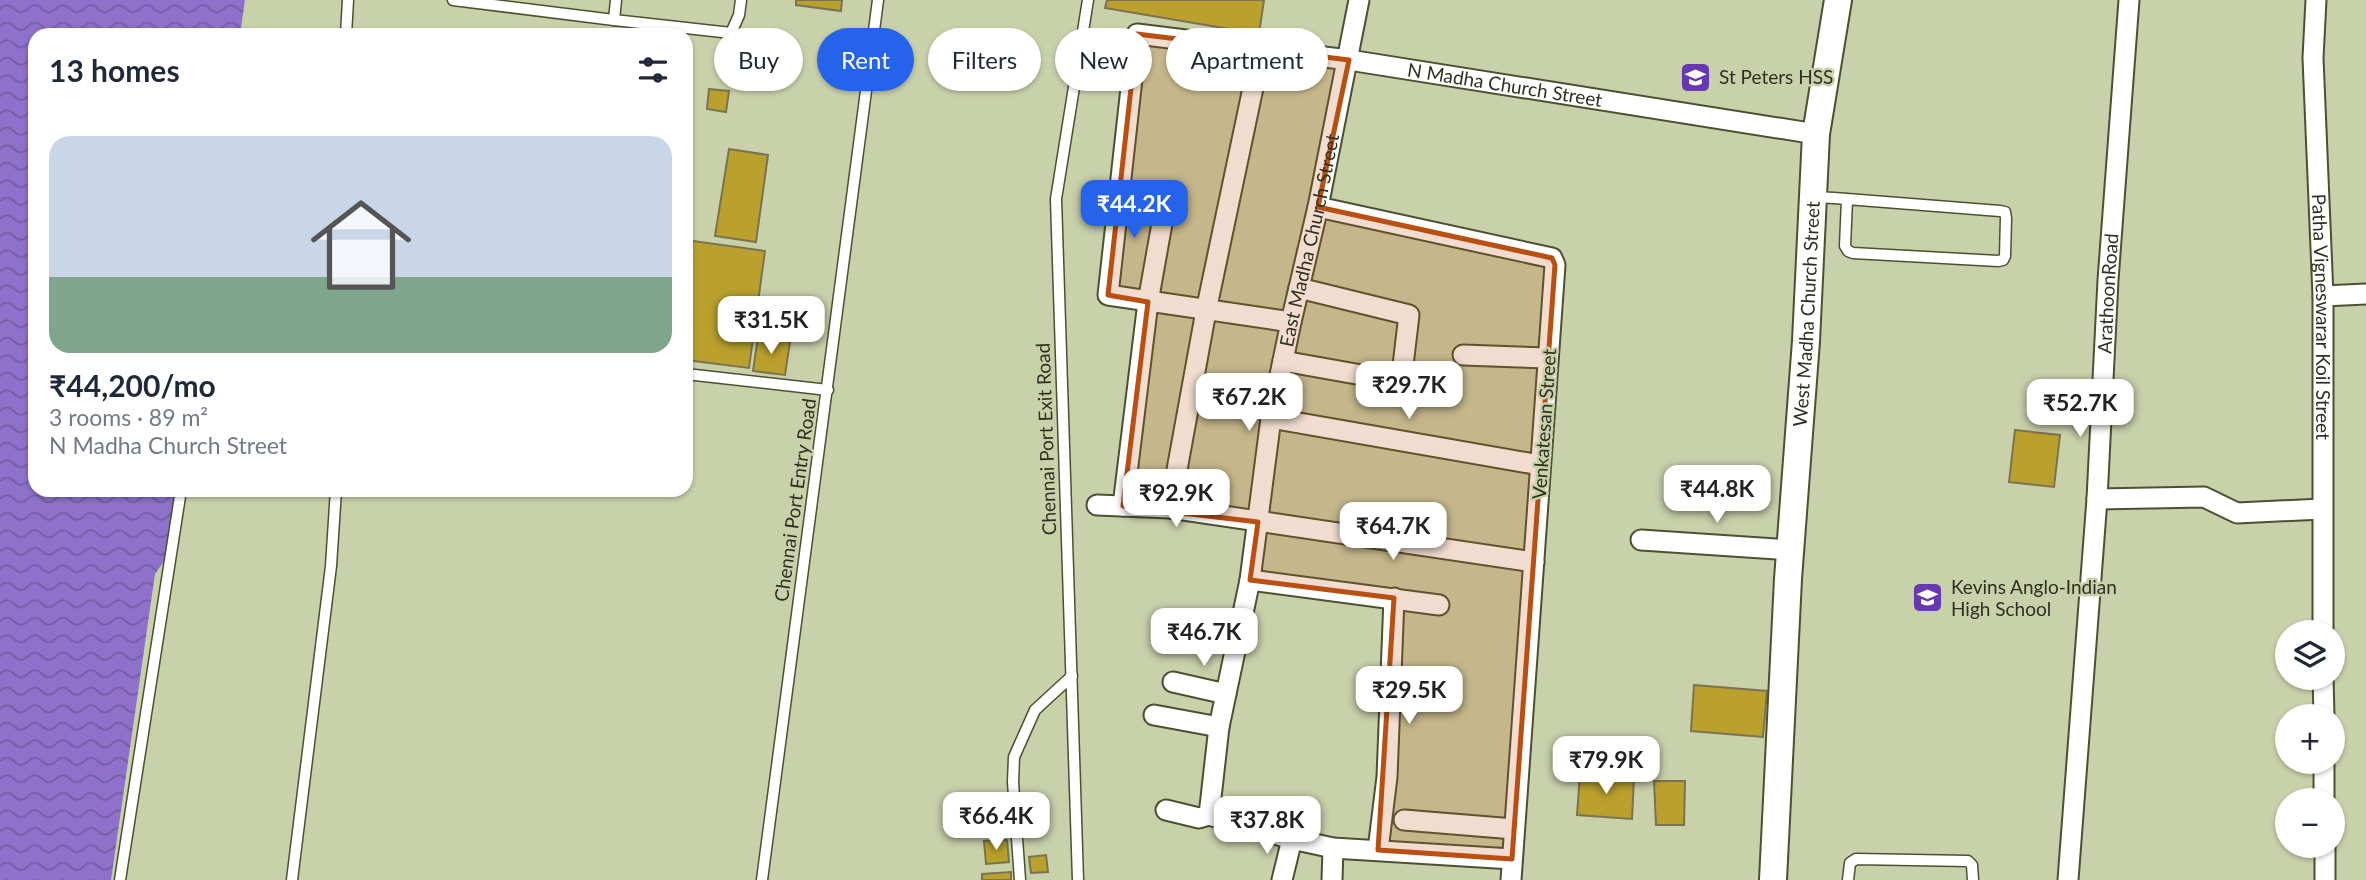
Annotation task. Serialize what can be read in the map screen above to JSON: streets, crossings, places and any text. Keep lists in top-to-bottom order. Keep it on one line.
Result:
{"streets":{"main road":["West Madha Church Street"],"street":["N Madha Church Street","East Madha Church Street","ArathoonRoad","Patha Vigneswarar Koil Street","Venkatesan Street"],"lane":["Chennai Port Exit Road","Chennai Port Entry Road"]},"crossings":[["N Madha Church Street","East Madha Church Street"],["N Madha Church Street","West Madha Church Street"],["East Madha Church Street","Venkatesan Street"]],"places":{"school or university":["St Peters HSS","Kevins Anglo-Indian High School"]},"page":{"chip":["Buy","Rent","Filters","New","Apartment"],"heading":"13 homes","list":[{"name":"₹44,200/mo","note":"3 rooms · 89 m² · N Madha Church Street"}],"price":["₹44.2K","₹31.5K","₹29.7K","₹67.2K","₹52.7K","₹44.8K","₹92.9K","₹64.7K","₹46.7K","₹29.5K","₹79.9K","₹66.4K","₹37.8K"],"map_buttons":["+","−"]}}
